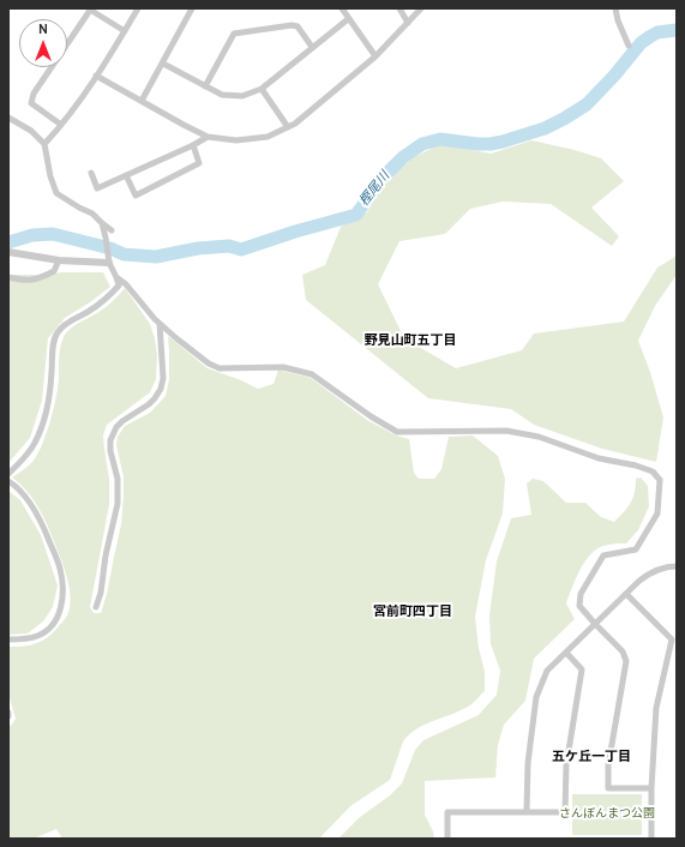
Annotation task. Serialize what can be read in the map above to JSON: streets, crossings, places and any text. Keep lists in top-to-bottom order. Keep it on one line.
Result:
{"districts":["野見山町五丁目","宮前町四丁目","五ケ丘一丁目"],"water":["樫尾川"],"parks":["さんぼんまつ公園"],"north":"top"}
